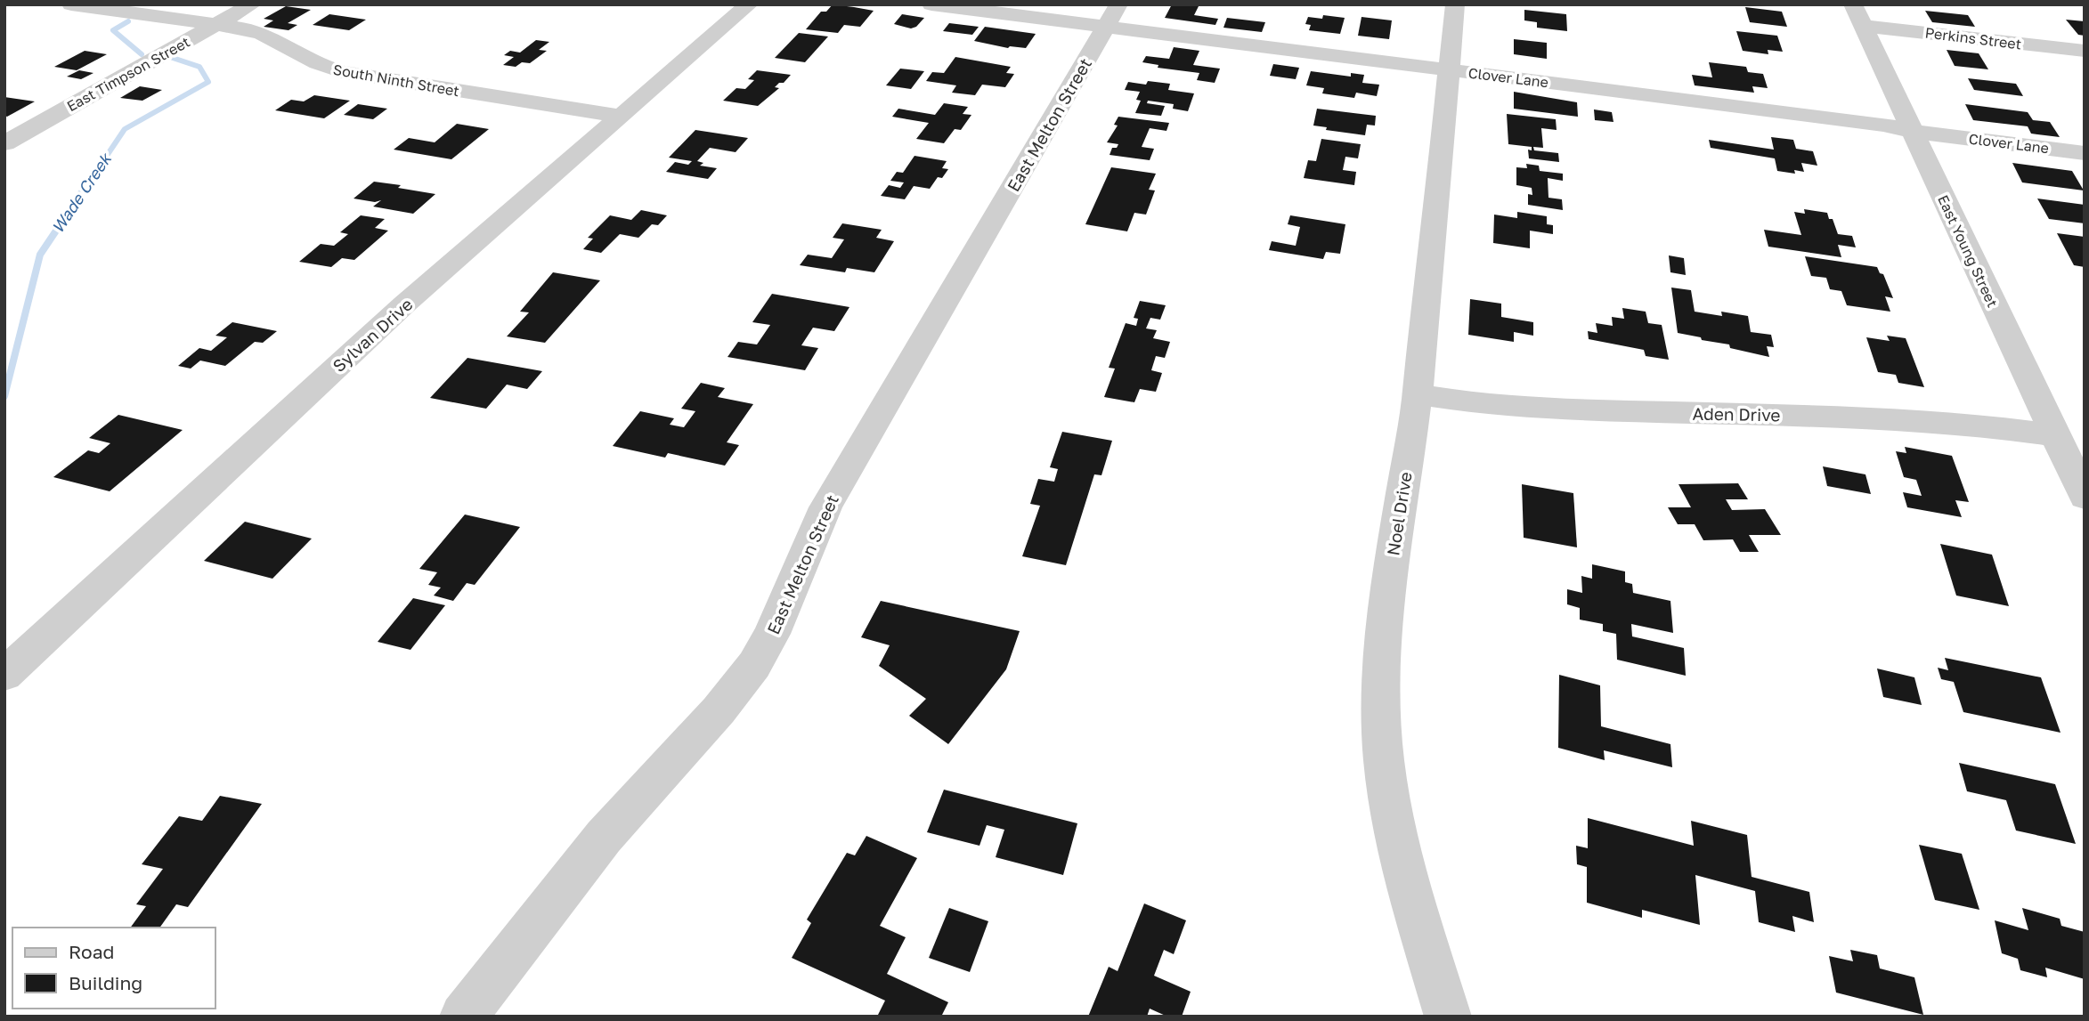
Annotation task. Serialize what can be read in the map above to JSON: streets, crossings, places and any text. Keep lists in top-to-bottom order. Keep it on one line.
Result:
{"streets":{"street":["Perkins Street","East Timpson Street","Clover Lane","South Ninth Street","East Melton Street","East Young Street","Sylvan Drive","Aden Drive","Noel Drive"]},"crossings":[["Perkins Street","East Young Street"],["East Timpson Street","South Ninth Street"],["Clover Lane","East Melton Street"],["Clover Lane","East Young Street"],["Clover Lane","Noel Drive"],["South Ninth Street","Sylvan Drive"],["East Young Street","Aden Drive"],["Aden Drive","Noel Drive"]],"water":["Wade Creek"],"legend":["Road","Building"]}
